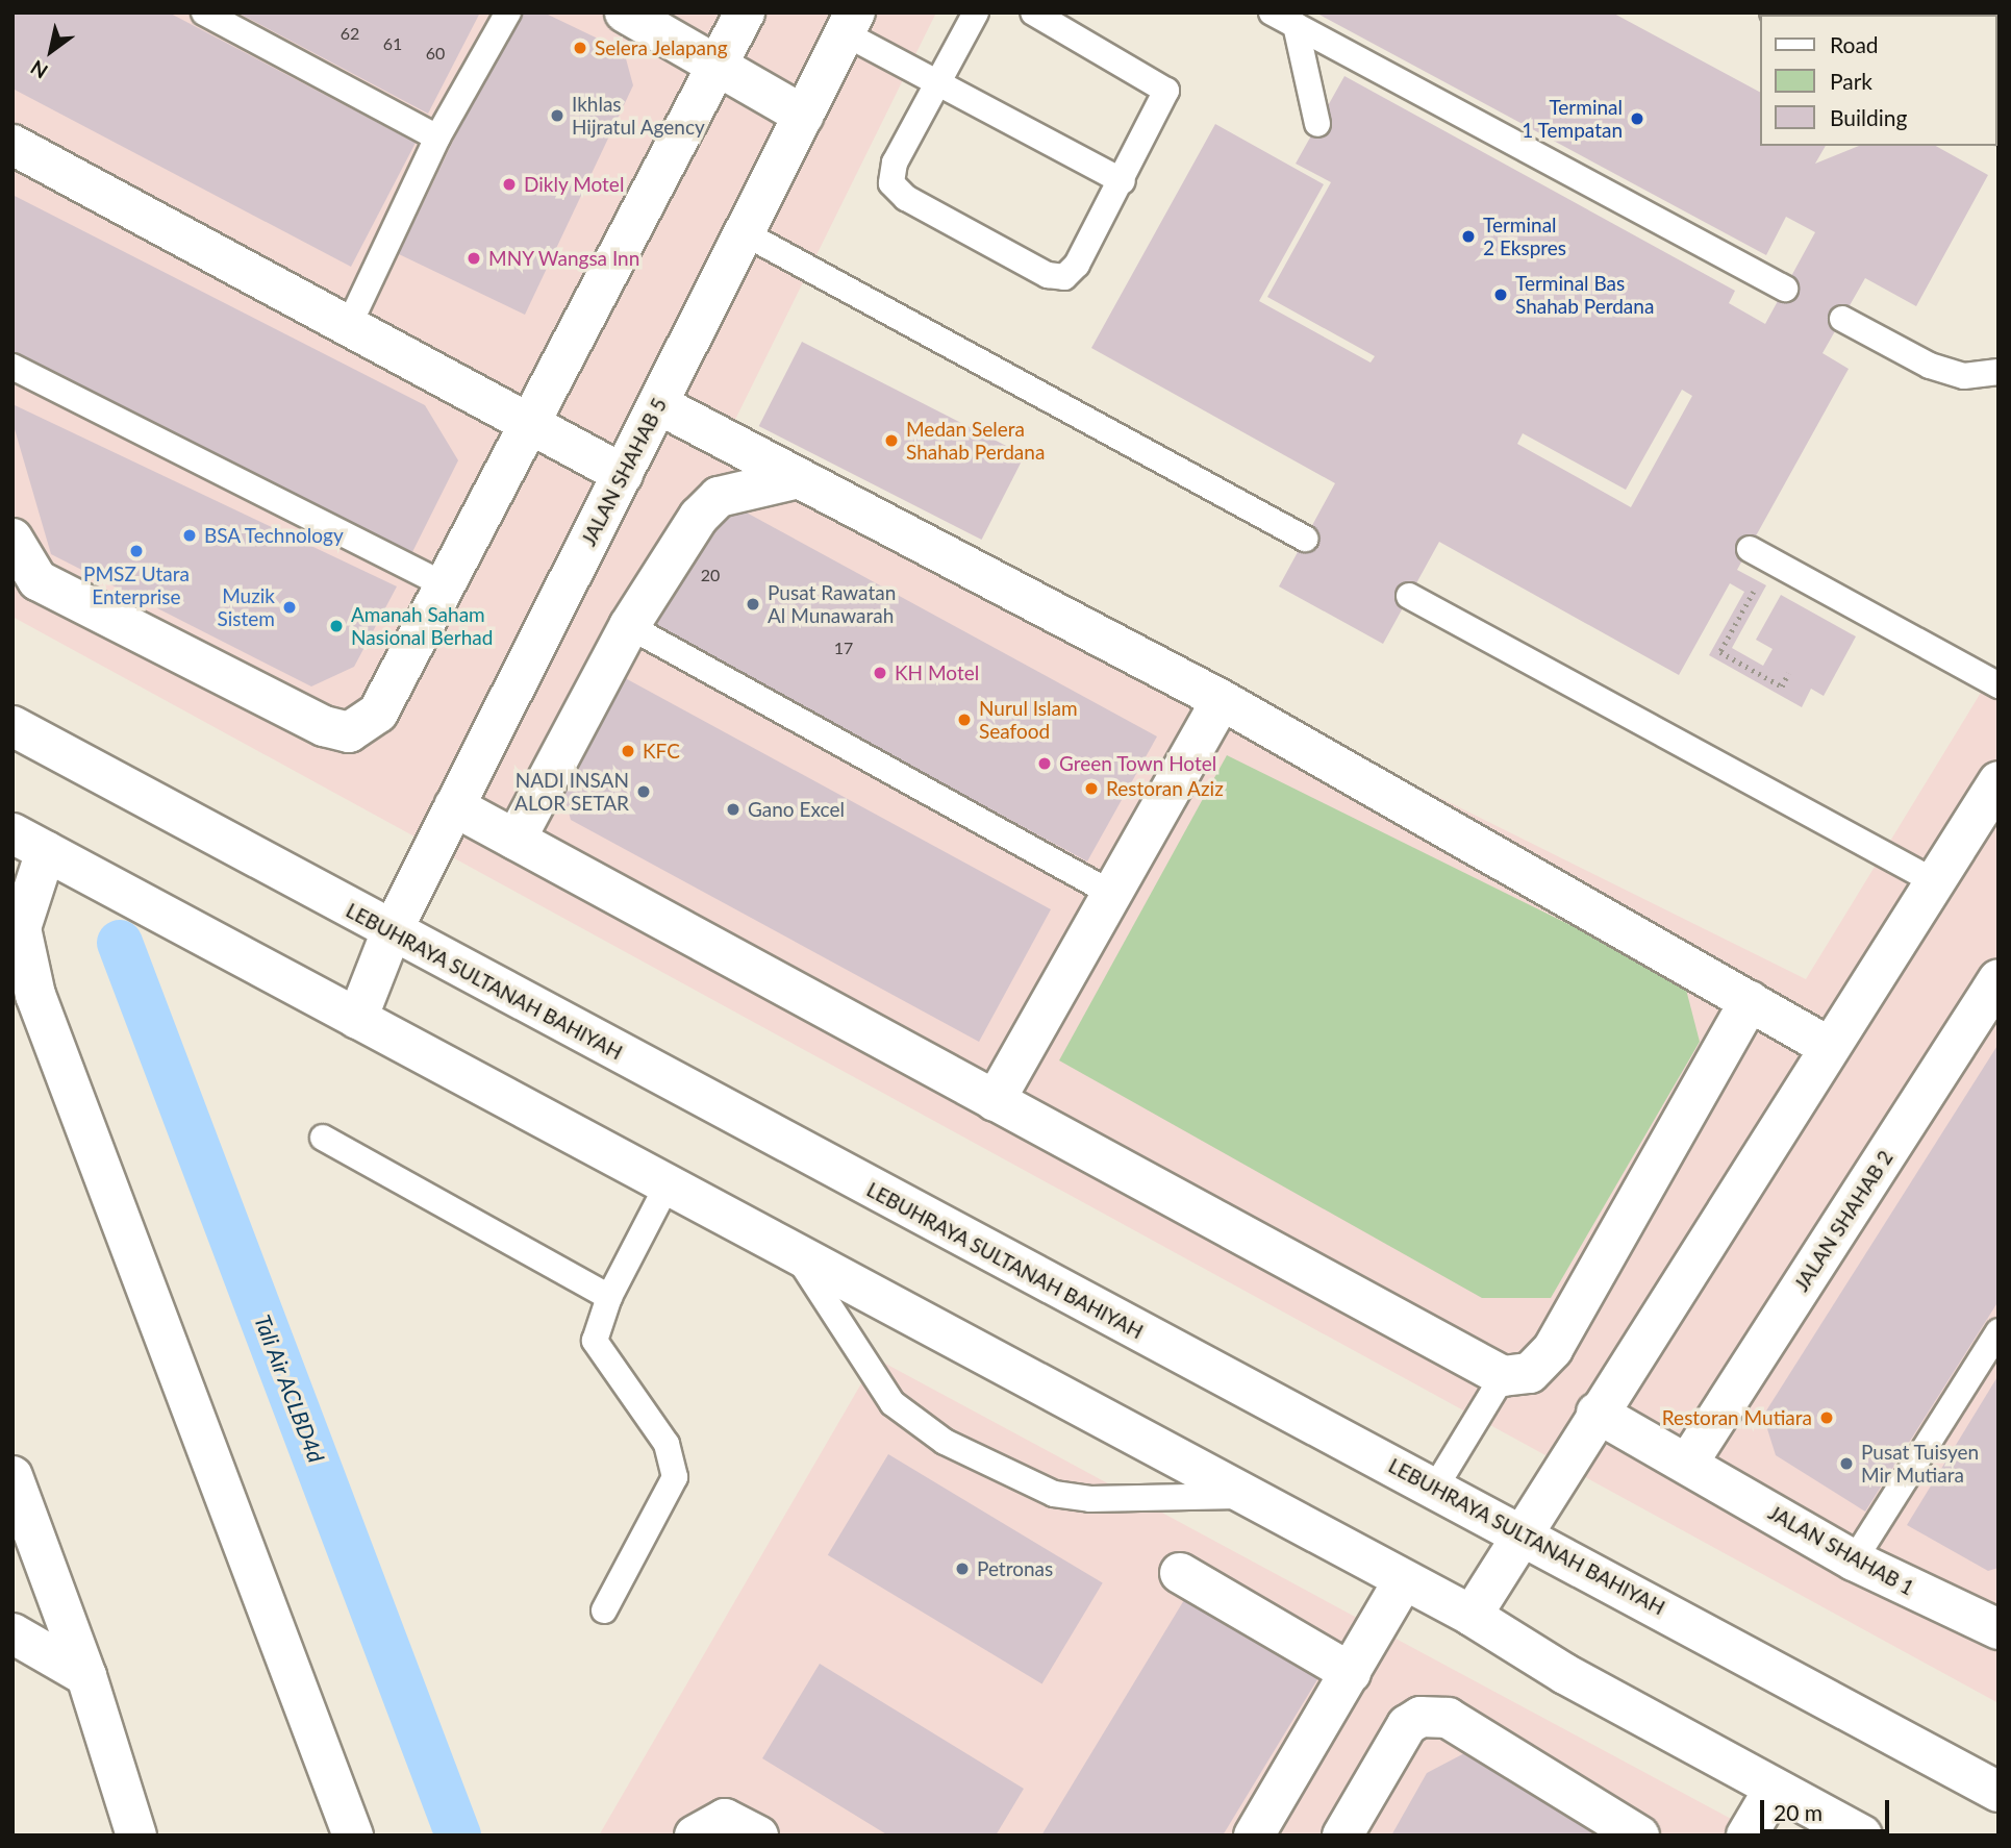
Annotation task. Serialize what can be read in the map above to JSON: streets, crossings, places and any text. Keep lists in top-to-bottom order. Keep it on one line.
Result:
{"streets":{"street":["JALAN SHAHAB 5","LEBUHRAYA SULTANAH BAHIYAH","JALAN SHAHAB 2","JALAN SHAHAB 1"]},"crossings":[["JALAN SHAHAB 5","LEBUHRAYA SULTANAH BAHIYAH"],["JALAN SHAHAB 2","JALAN SHAHAB 1"]],"water":["Tali Air ACLBD4d"],"places":["Selera Jelapang","Ikhlas Hijratul Agency","Terminal 1 Tempatan","Dikly Motel","Terminal 2 Ekspres","MNY Wangsa Inn","Terminal Bas Shahab Perdana","Medan Selera Shahab Perdana","BSA Technology","PMSZ Utara Enterprise","Pusat Rawatan Al Munawarah","Muzik Sistem","Amanah Saham Nasional Berhad","KH Motel","Nurul Islam Seafood","KFC","Green Town Hotel","Restoran Aziz","NADI INSAN ALOR SETAR","Gano Excel","Restoran Mutiara","Pusat Tuisyen Mir Mutiara","Petronas"],"house_numbers":["62","61","60","20","17"],"legend":["Road","Park","Building"],"scale_bar":"20 m","north":"bottom left"}
